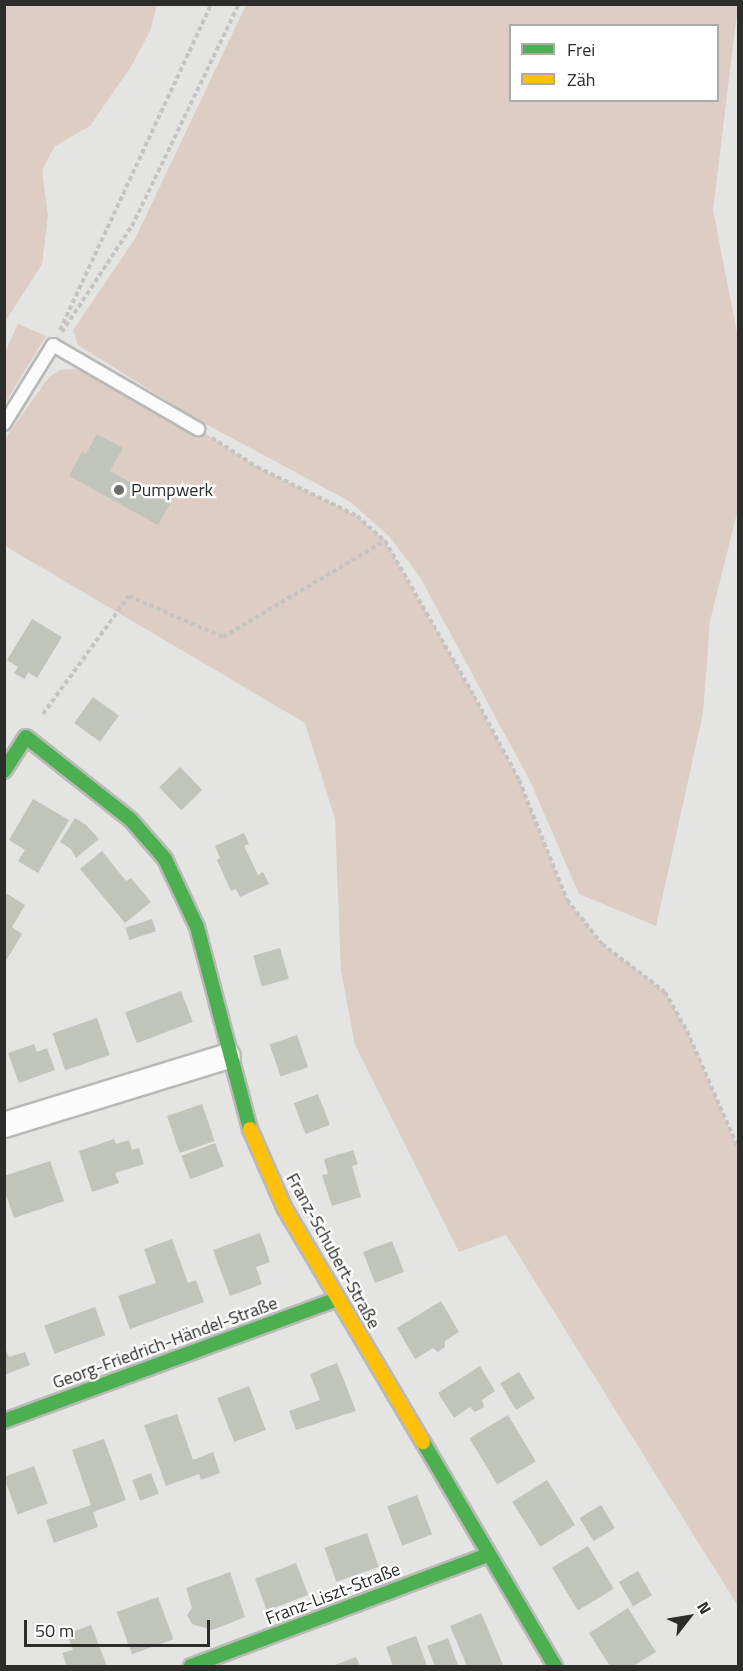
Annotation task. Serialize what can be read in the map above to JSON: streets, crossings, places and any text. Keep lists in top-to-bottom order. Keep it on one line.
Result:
{"streets":{"street":["Franz-Schubert-Straße","Georg-Friedrich-Händel-Straße","Franz-Liszt-Straße"]},"crossings":[["Franz-Schubert-Straße","Georg-Friedrich-Händel-Straße"],["Franz-Schubert-Straße","Franz-Liszt-Straße"]],"places":["Pumpwerk"],"legend":["Frei","Zäh"],"scale_bar":"50 m","north":"top right"}
